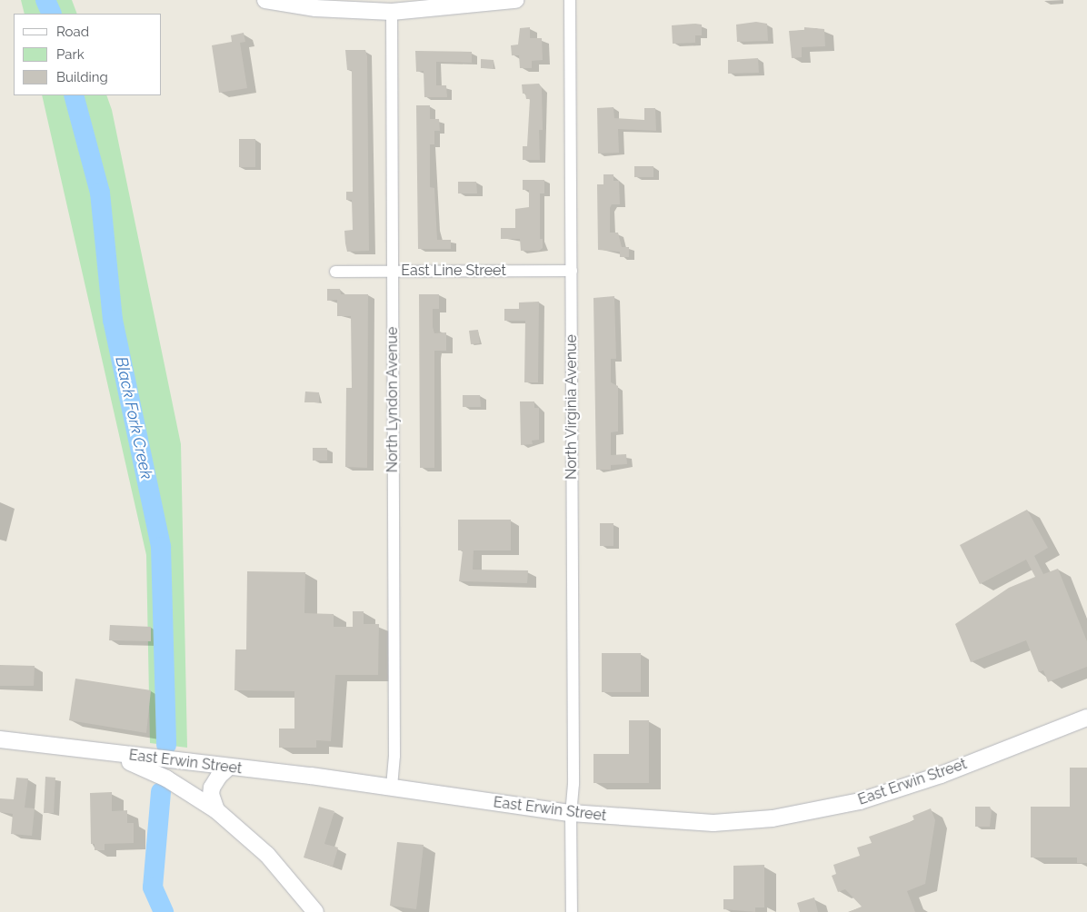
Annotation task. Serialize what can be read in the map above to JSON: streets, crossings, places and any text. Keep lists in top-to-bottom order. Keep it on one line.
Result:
{"streets":{"main road":["East Erwin Street"],"street":["East Line Street","North Lyndon Avenue","North Virginia Avenue"]},"crossings":[["East Line Street","North Lyndon Avenue"],["East Line Street","North Virginia Avenue"],["North Lyndon Avenue","East Erwin Street"],["North Virginia Avenue","East Erwin Street"]],"water":["Black Fork Creek"],"legend":["Road","Park","Building"]}
